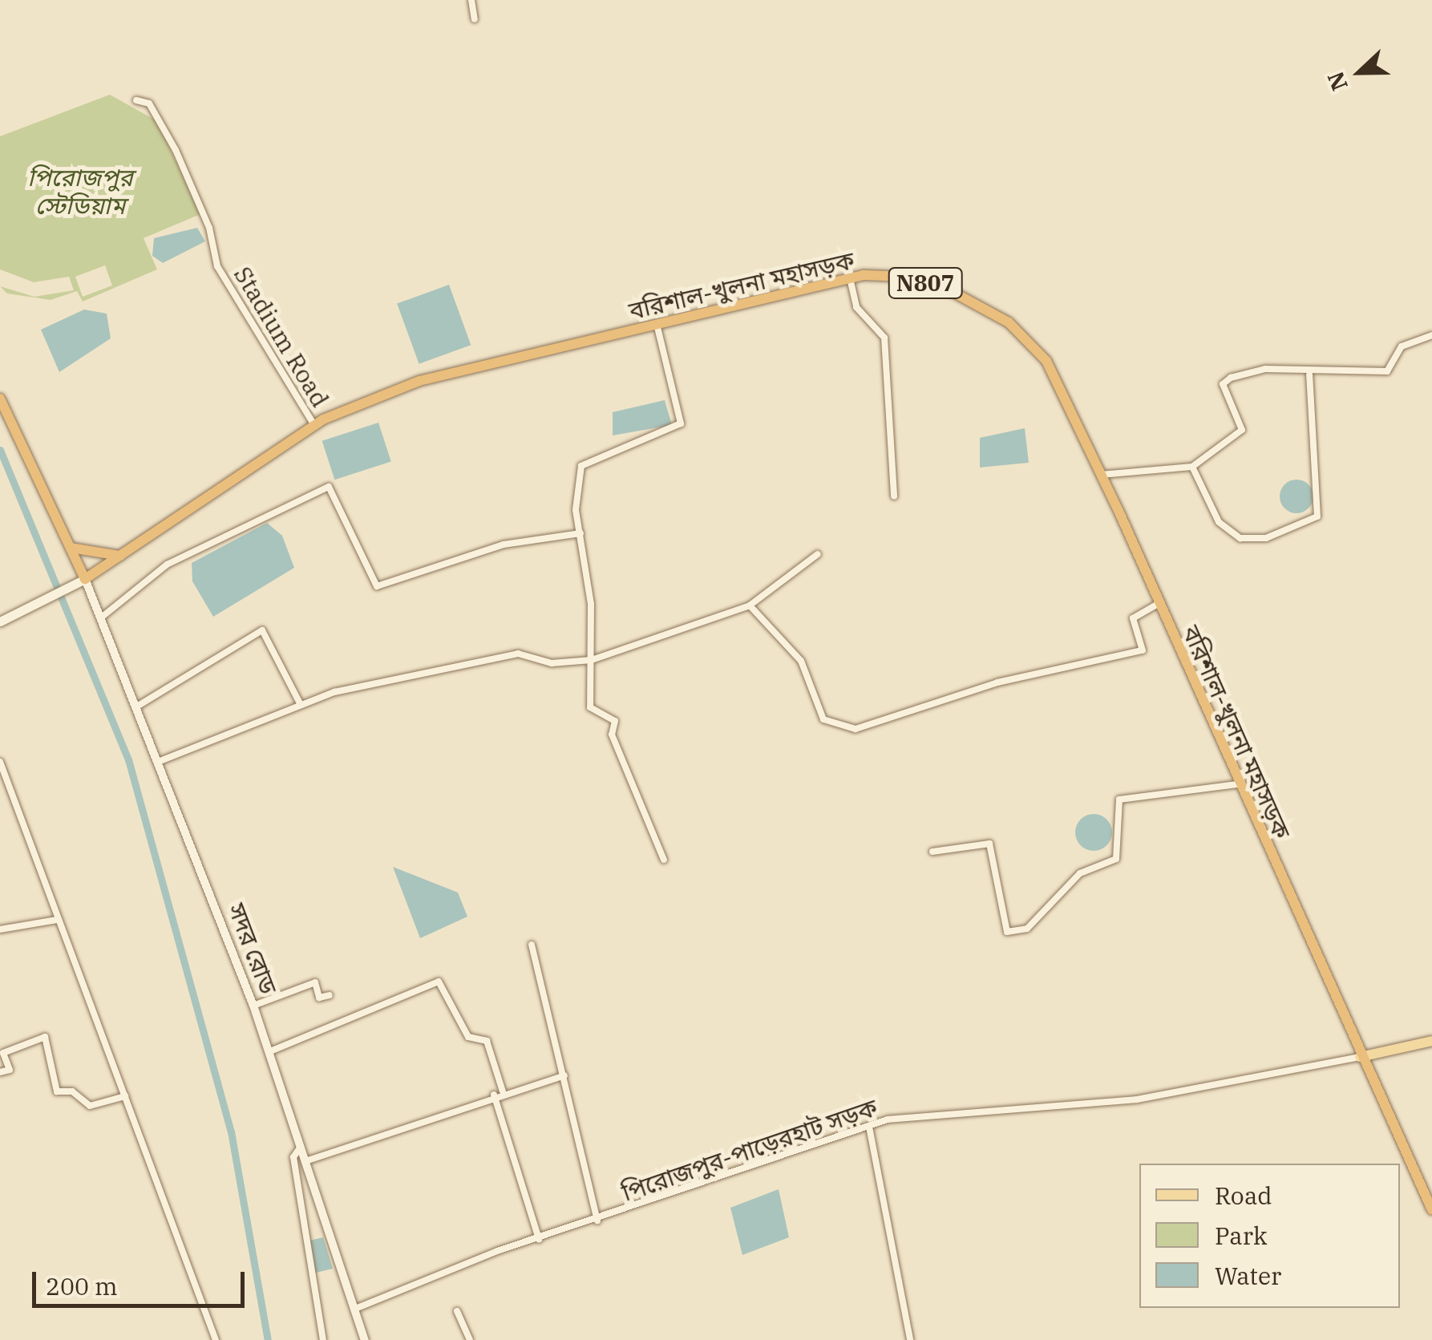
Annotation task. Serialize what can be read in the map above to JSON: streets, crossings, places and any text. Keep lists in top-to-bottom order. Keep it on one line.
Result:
{"streets":{"highway":["N807","বরিশাল-খুলনা মহাসড়ক"],"street":["Stadium Road","সদর রোড","পিরোজপুর-পাড়েরহাট সড়ক"]},"crossings":[["বরিশাল-খুলনা মহাসড়ক","Stadium Road"],["বরিশাল-খুলনা মহাসড়ক","সদর রোড"],["বরিশাল-খুলনা মহাসড়ক","পিরোজপুর-পাড়েরহাট সড়ক"],["সদর রোড","পিরোজপুর-পাড়েরহাট সড়ক"]],"parks":["পিরোজপুর স্টেডিয়াম"],"legend":["Road","Park","Water"],"scale_bar":"200 m","north":"left"}
